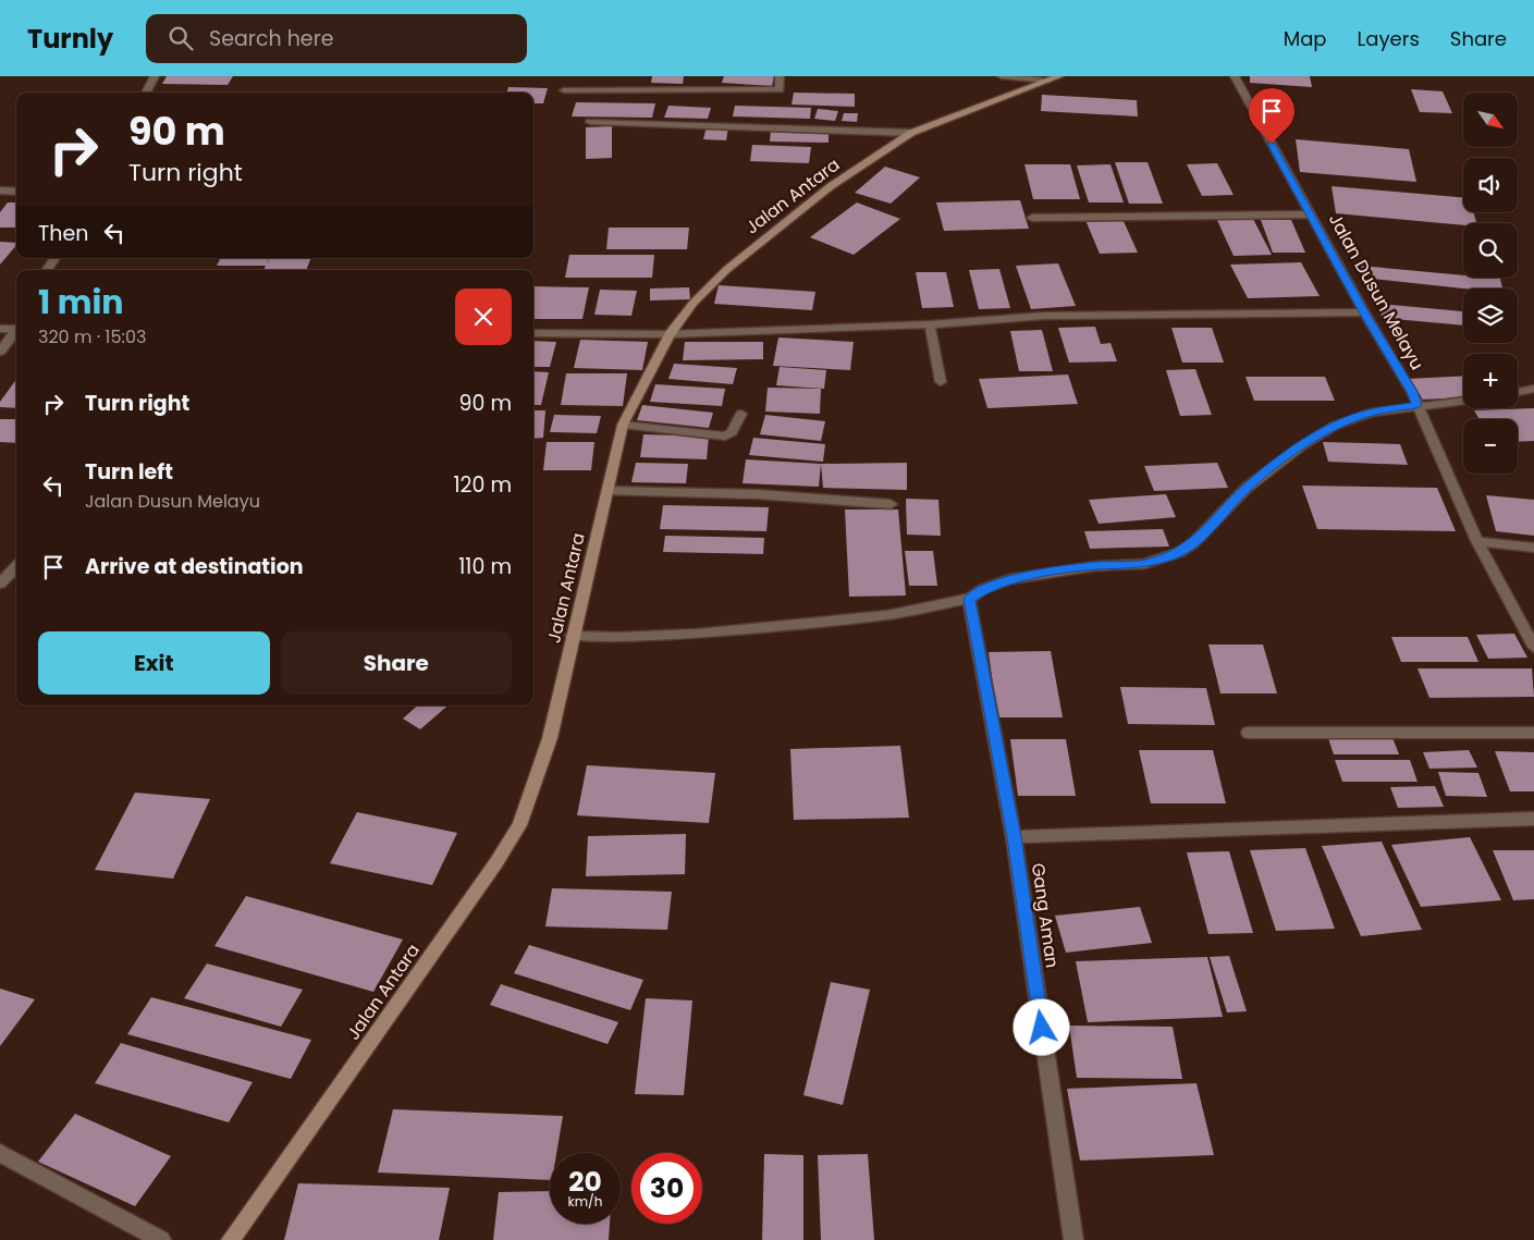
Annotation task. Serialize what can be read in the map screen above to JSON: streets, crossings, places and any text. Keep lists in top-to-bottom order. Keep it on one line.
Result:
{"streets":{"street":["Jalan Antara","Jalan Dusun Melayu","Gang Aman"]},"north":"bottom right","page":{"header":"Turnly","search":"Search here","nav":["Map","Layers","Share"],"map_buttons":["+","−"],"turn":["90 m","Turn right"],"then":"Then","heading":["1 min","320 m · 15:03"],"list":[{"name":"Turn right","value":"90 m"},{"name":"Turn left","note":"Jalan Dusun Melayu","value":"120 m"},{"name":"Arrive at destination","value":"110 m"}],"buttons":["Exit","Share"],"speed":"20 km/h","limit":"30"}}
